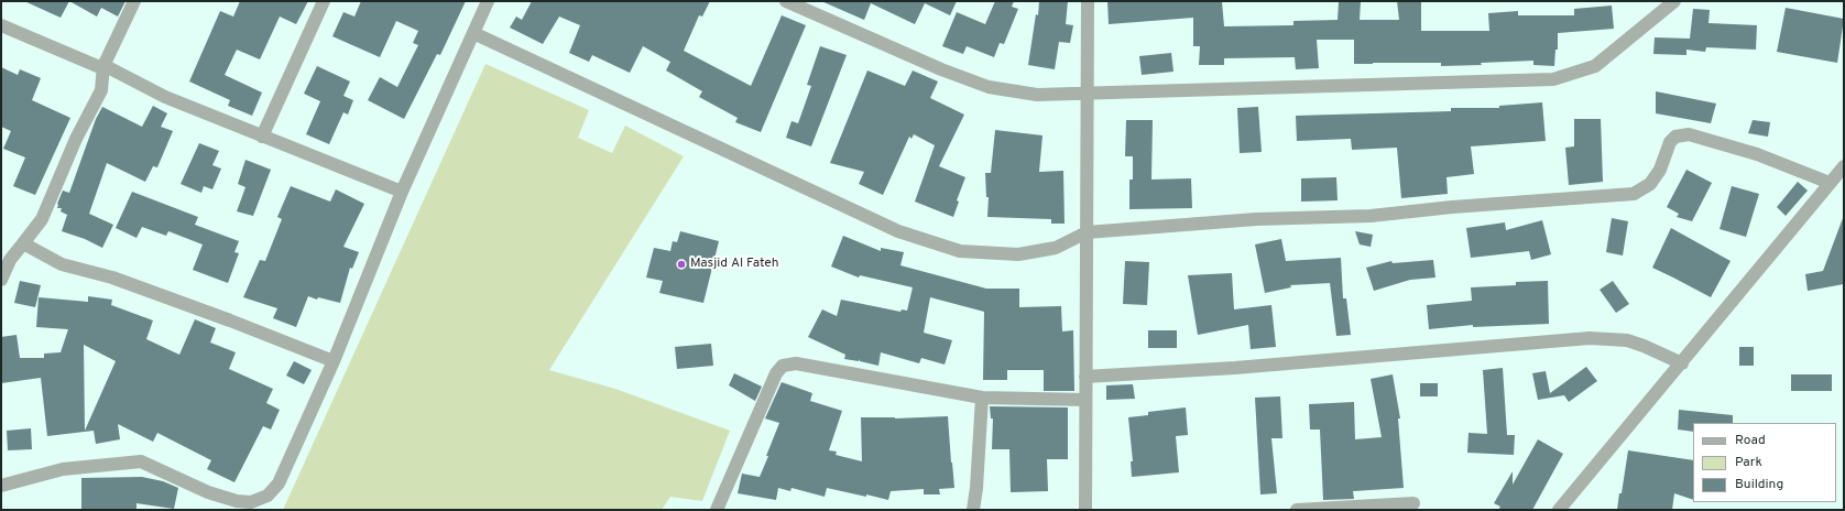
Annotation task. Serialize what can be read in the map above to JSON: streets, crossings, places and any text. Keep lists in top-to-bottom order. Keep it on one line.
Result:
{"places":["Masjid Al Fateh"],"legend":["Road","Park","Building"]}
